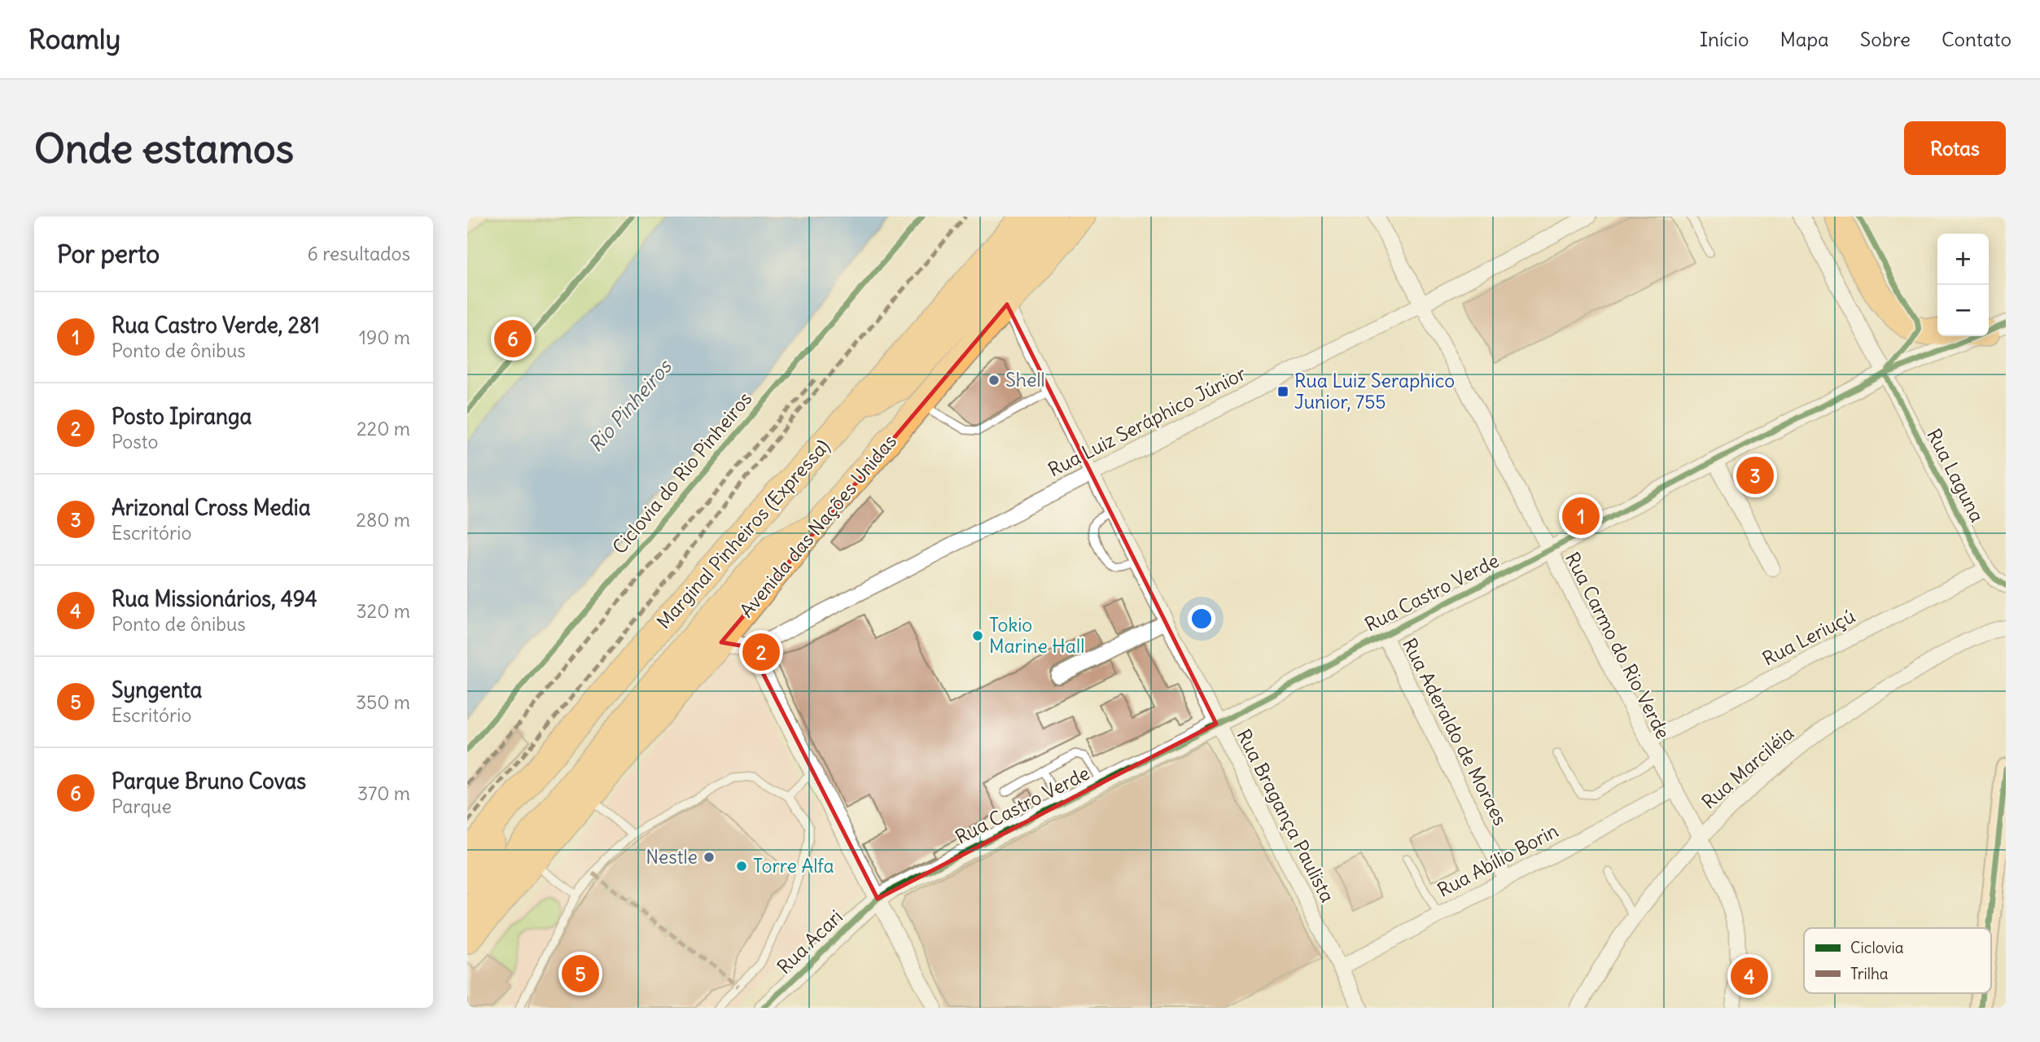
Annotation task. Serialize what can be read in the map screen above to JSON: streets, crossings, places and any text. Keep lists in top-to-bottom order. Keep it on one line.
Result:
{"streets":{"highway":["Avenida das Nações Unidas","Marginal Pinheiros (Expressa)"],"street":["Rua Luiz Seráphico Júnior","Rua Laguna","Rua Castro Verde","Rua Leriuçú","Rua Carmo do Rio Verde","Rua Aderaldo de Moraes","Rua Marciléia","Rua Bragança Paulista","Rua Abílio Borin","Rua Acari"],"cycle path":["Ciclovia do Rio Pinheiros"]},"crossings":[["Rua Luiz Seráphico Júnior","Rua Carmo do Rio Verde"],["Rua Luiz Seráphico Júnior","Rua Bragança Paulista"],["Rua Laguna","Rua Castro Verde"],["Rua Laguna","Rua Leriuçú"],["Avenida das Nações Unidas","Rua Bragança Paulista"],["Rua Castro Verde","Rua Carmo do Rio Verde"],["Rua Castro Verde","Rua Aderaldo de Moraes"],["Rua Castro Verde","Rua Bragança Paulista"],["Rua Castro Verde","Rua Acari"],["Rua Leriuçú","Rua Carmo do Rio Verde"],["Rua Carmo do Rio Verde","Rua Marciléia"],["Rua Carmo do Rio Verde","Rua Abílio Borin"],["Rua Aderaldo de Moraes","Rua Abílio Borin"],["Rua Bragança Paulista","Rua Abílio Borin"]],"water":["Rio Pinheiros"],"places":{"other":["Shell","Tokio Marine Hall","Nestle","Torre Alfa"],"transit":["Rua Luiz Seraphico Junior, 755"]},"legend":["Ciclovia","Trilha"],"page":{"header":"Roamly","nav":["Início","Mapa","Sobre","Contato"],"buttons":"Rotas","title":"Onde estamos","heading":["Por perto","6 resultados"],"map_buttons":["+","−"],"list":[{"mark":"1","name":"Rua Castro Verde, 281","note":"Ponto de ônibus","value":"190 m"},{"mark":"2","name":"Posto Ipiranga","note":"Posto","value":"220 m"},{"mark":"3","name":"Arizonal Cross Media","note":"Escritório","value":"280 m"},{"mark":"4","name":"Rua Missionários, 494","note":"Ponto de ônibus","value":"320 m"},{"mark":"5","name":"Syngenta","note":"Escritório","value":"350 m"},{"mark":"6","name":"Parque Bruno Covas","note":"Parque","value":"370 m"}],"pins":["6","3","1","2","5","4"]}}
